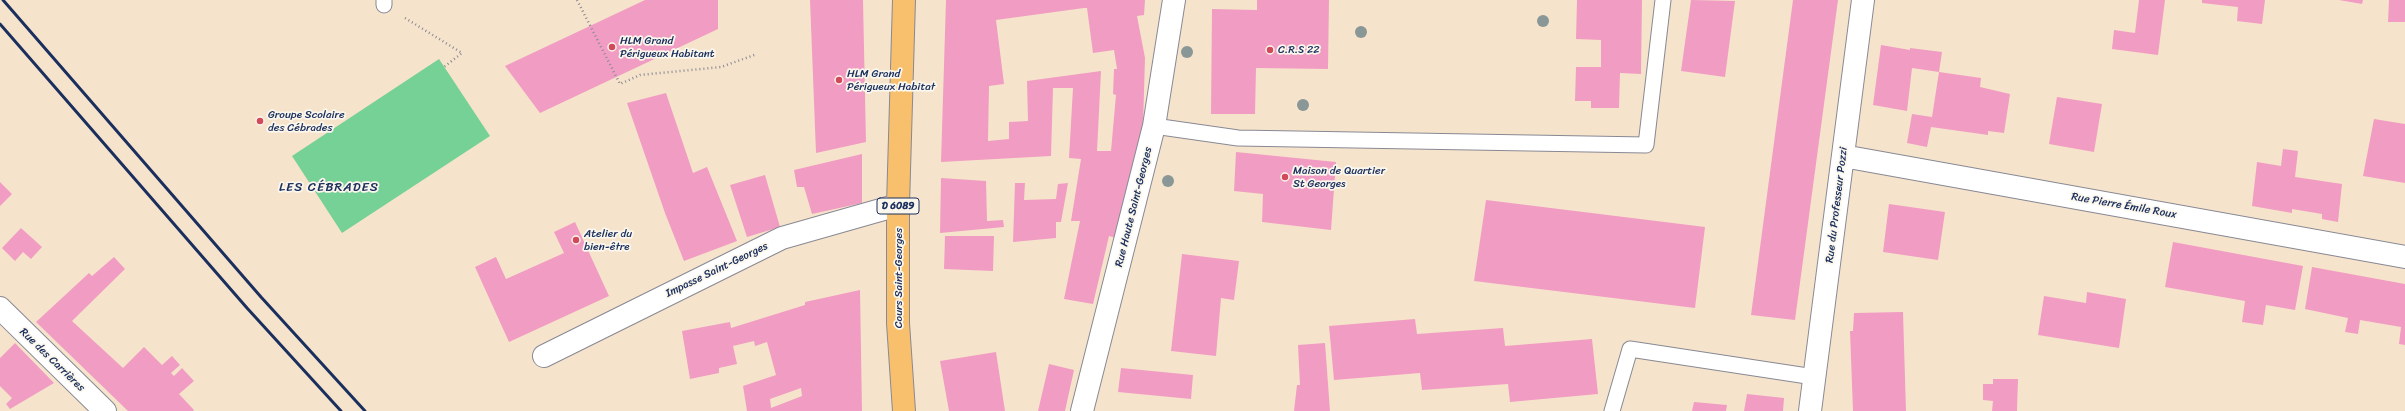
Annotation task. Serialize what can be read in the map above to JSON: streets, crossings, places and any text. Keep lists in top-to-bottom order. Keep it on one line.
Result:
{"streets":{"main road":["D 6089","Cours Saint-Georges"],"street":["Rue du Professeur Pozzi","Rue Pierre Émile Roux","Rue Haute Saint-Georges","Impasse Saint-Georges","Rue des Carrières"]},"crossings":[["Rue du Professeur Pozzi","Rue Pierre Émile Roux"],["Impasse Saint-Georges","Cours Saint-Georges"]],"districts":["LES CÉBRADES"],"places":["HLM Grand Périgueux Habitant","C.R.S 22","HLM Grand Périgueux Habitat","Groupe Scolaire des Cébrades","Maison de Quartier St Georges","Atelier du bien-être"]}
